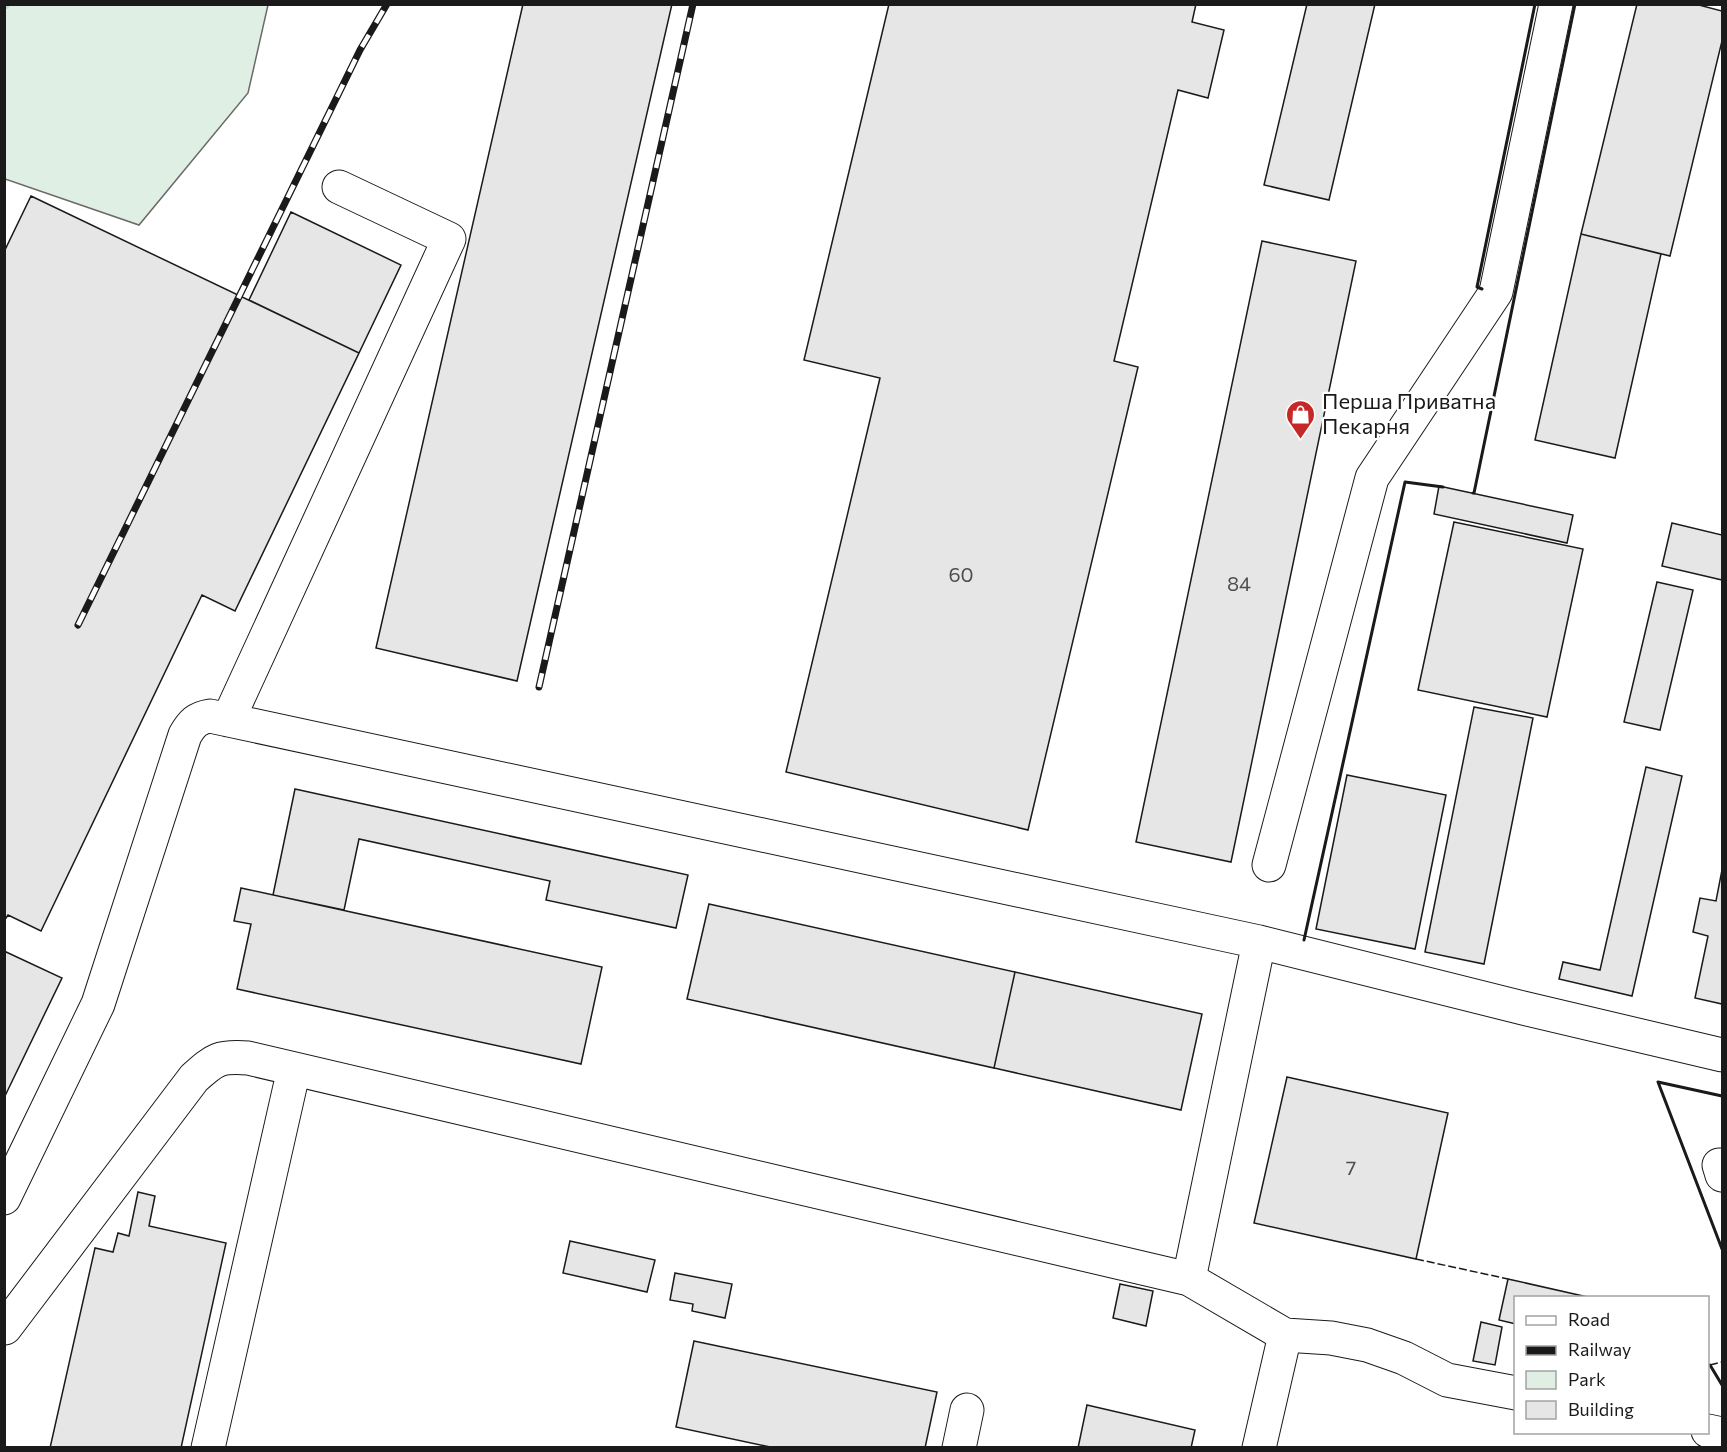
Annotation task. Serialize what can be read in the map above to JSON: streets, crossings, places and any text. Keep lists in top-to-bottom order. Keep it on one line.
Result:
{"places":{"shop":["Перша Приватна Пекарня"]},"house_numbers":["60","84","7"],"legend":["Road","Railway","Park","Building"]}
